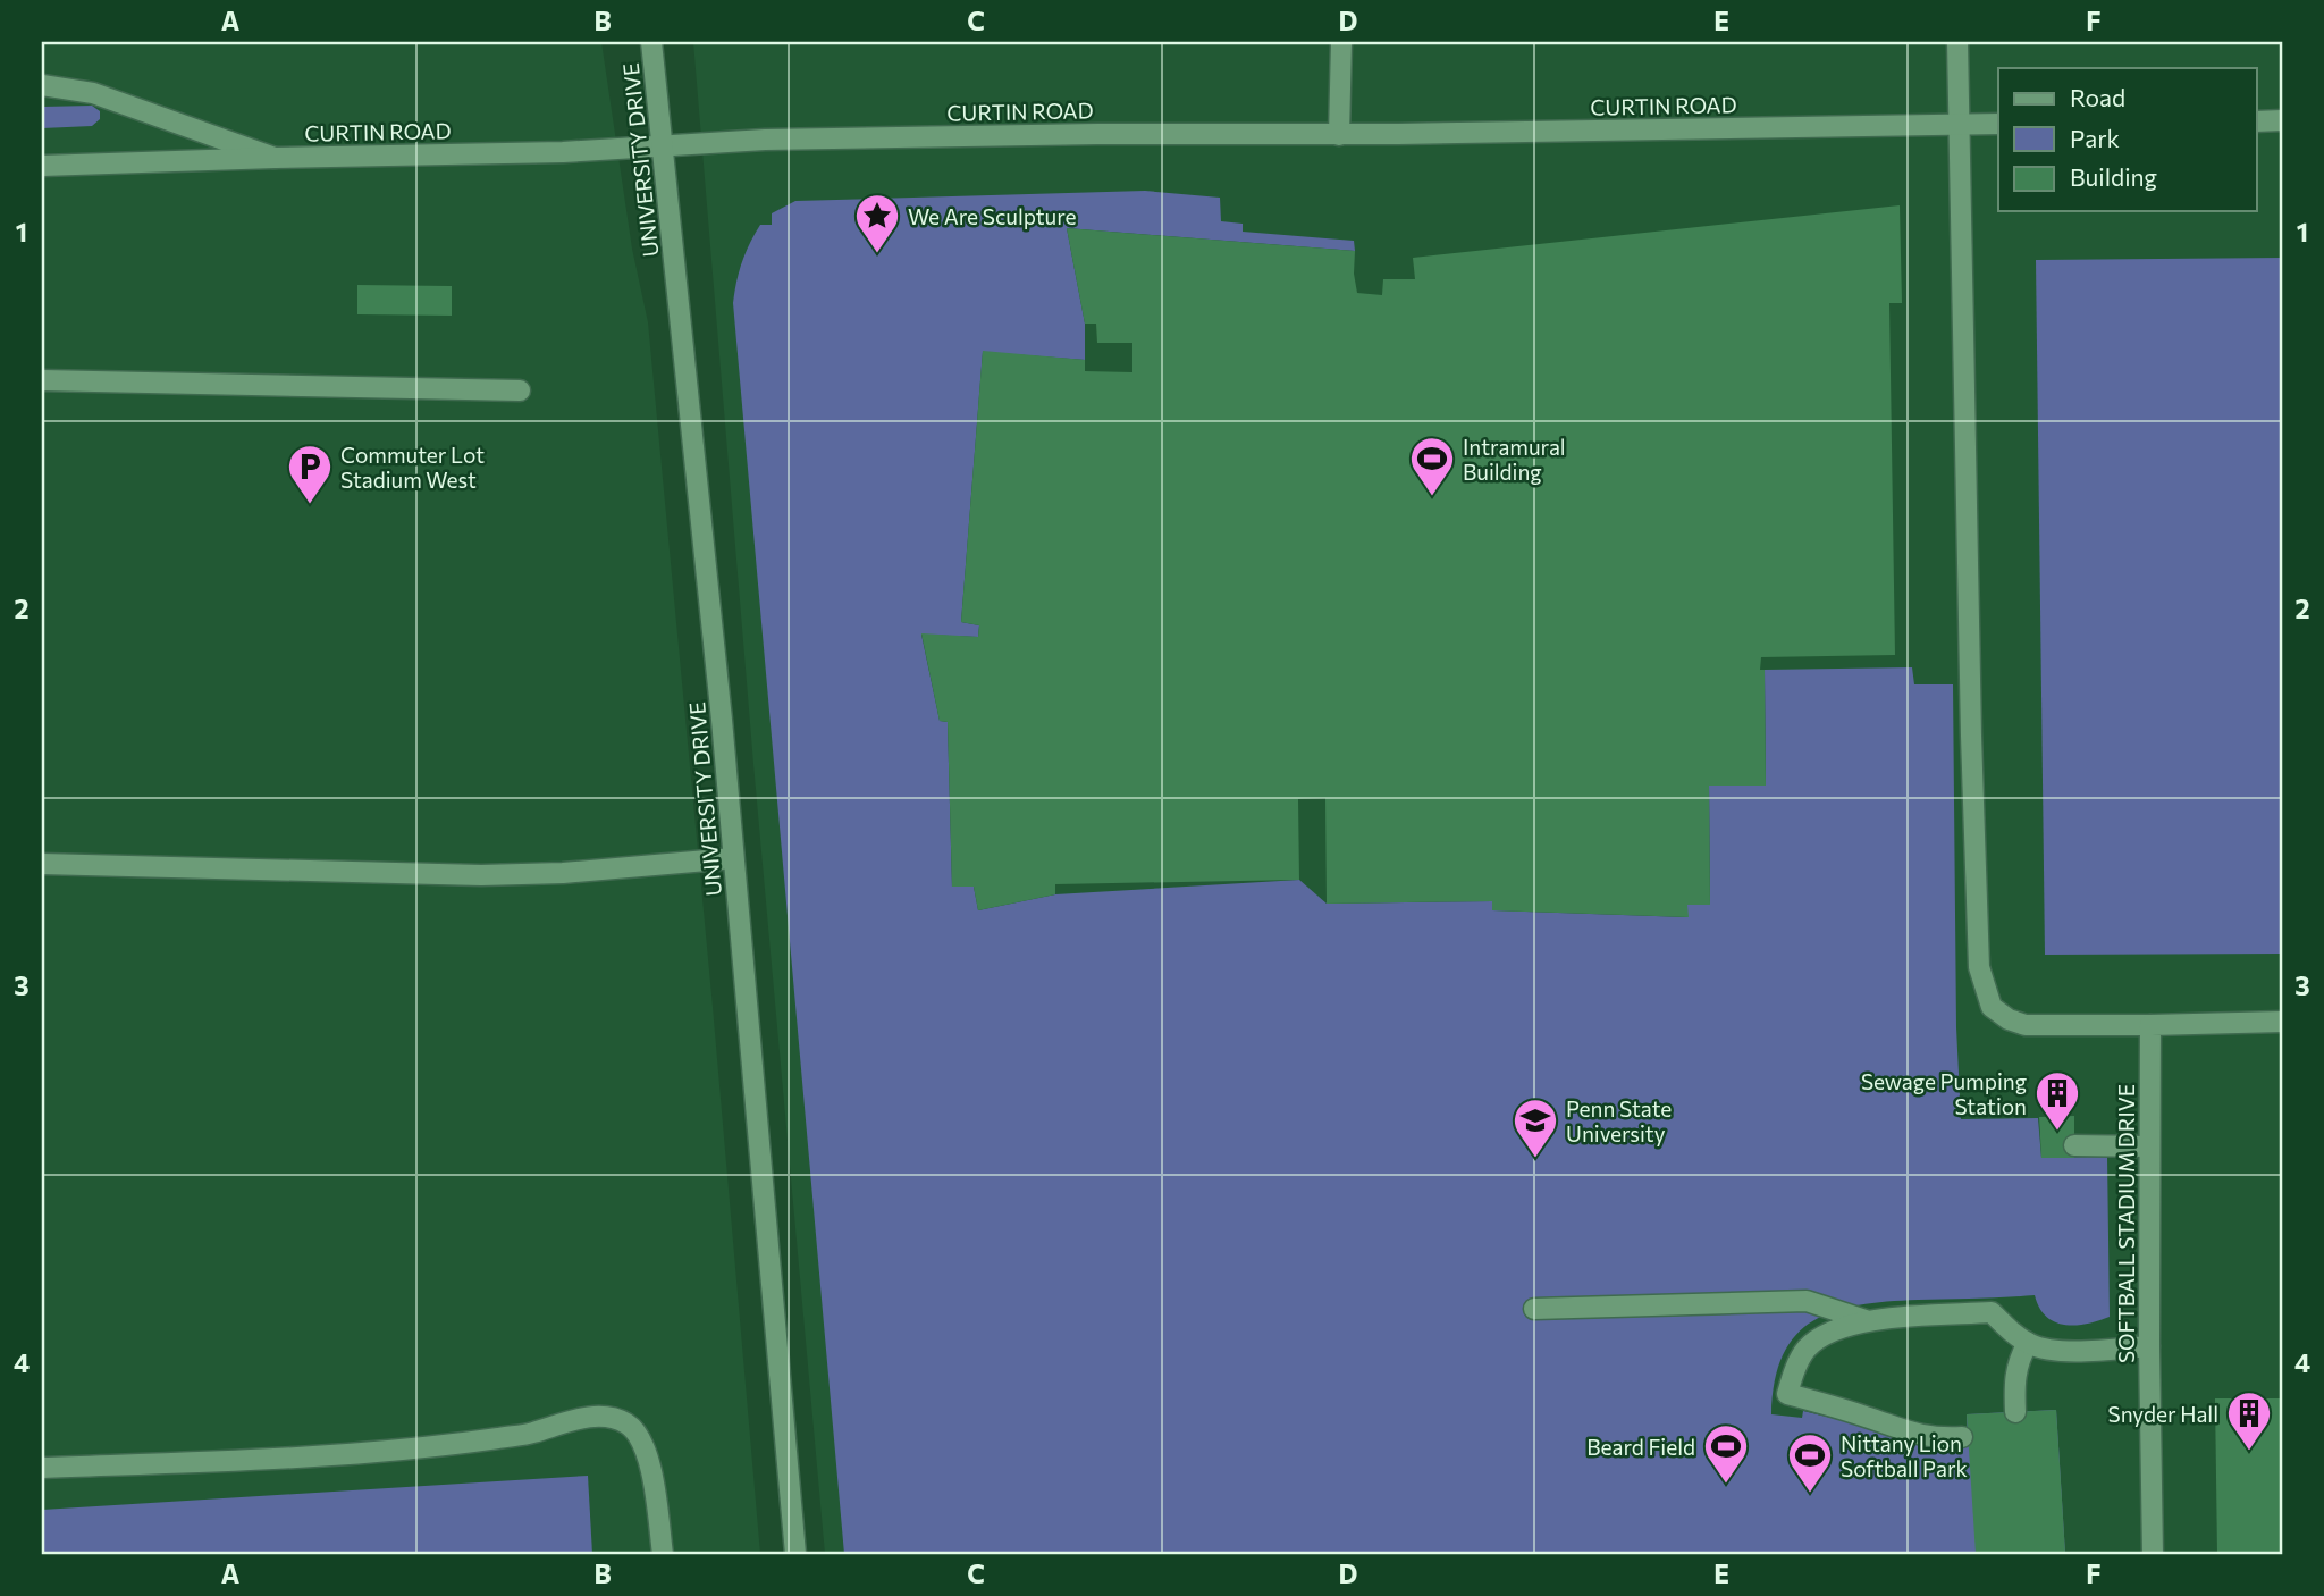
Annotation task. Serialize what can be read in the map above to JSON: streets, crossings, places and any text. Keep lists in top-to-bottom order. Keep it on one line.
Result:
{"streets":{"street":["CURTIN ROAD","UNIVERSITY DRIVE","SOFTBALL STADIUM DRIVE"]},"crossings":[["CURTIN ROAD","UNIVERSITY DRIVE"]],"places":{"place":["We Are Sculpture"],"sports":["Intramural Building","Beard Field","Nittany Lion Softball Park"],"parking":["Commuter Lot Stadium West"],"building":["Sewage Pumping Station","Snyder Hall"],"school or university":["Penn State University"]},"legend":["Road","Park","Building"],"grid":{"columns":["A","B","C","D","E","F"],"rows":["1","2","3","4"]}}
